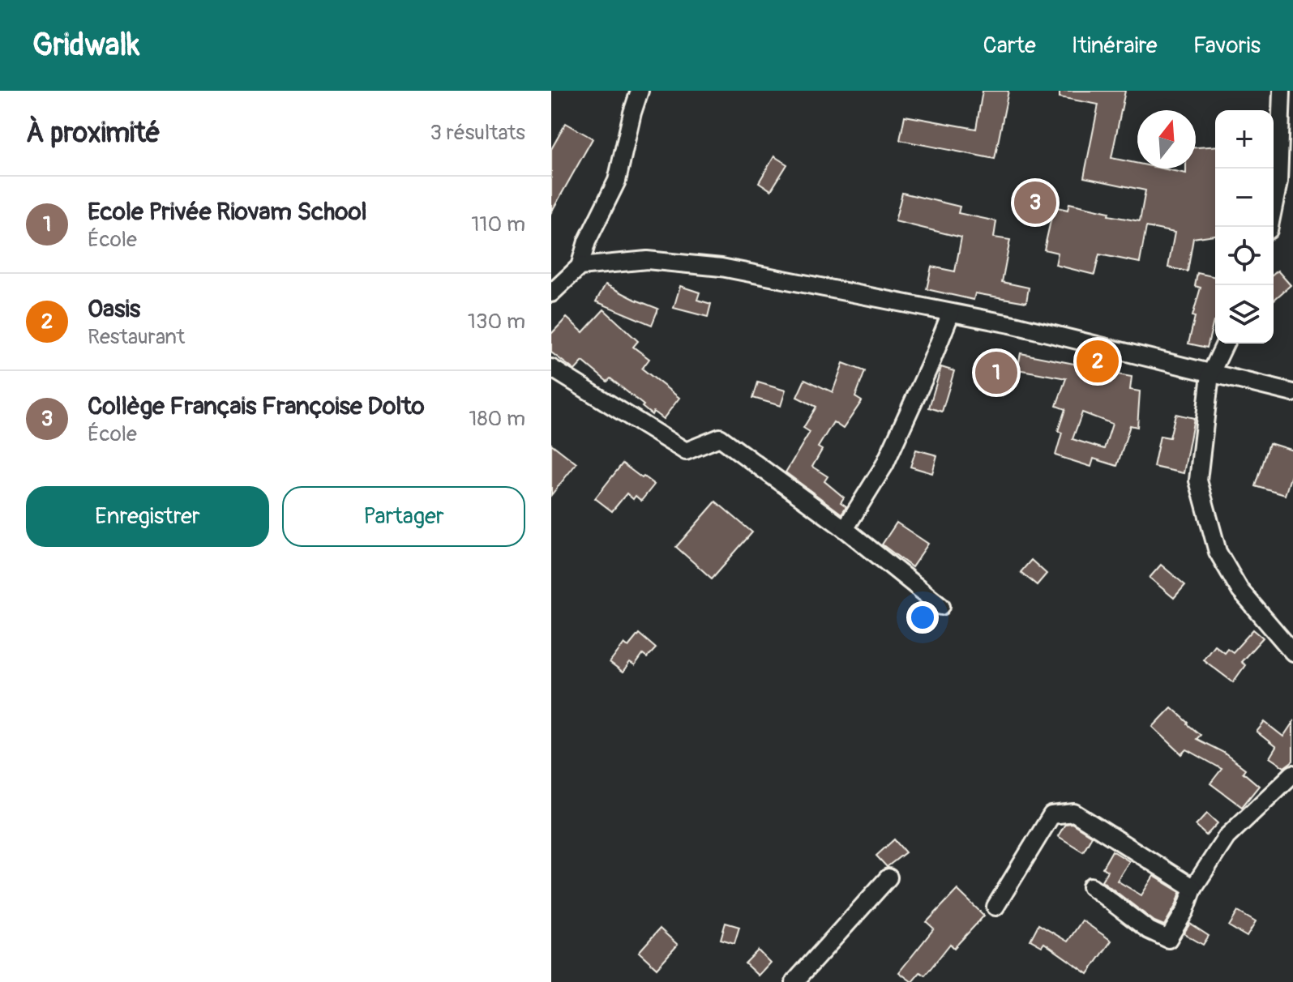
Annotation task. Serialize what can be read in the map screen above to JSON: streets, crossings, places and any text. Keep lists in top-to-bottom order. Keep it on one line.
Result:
{"north":"top","page":{"header":"Gridwalk","nav":["Carte","Itinéraire","Favoris"],"heading":["À proximité","3 résultats"],"map_buttons":["+","−"],"list":[{"mark":"1","name":"Ecole Privée Riovam School","note":"École","value":"110 m"},{"mark":"2","name":"Oasis","note":"Restaurant","value":"130 m"},{"mark":"3","name":"Collège Français Françoise Dolto","note":"École","value":"180 m"}],"pins":["3","2","1"],"buttons":["Enregistrer","Partager"]}}
